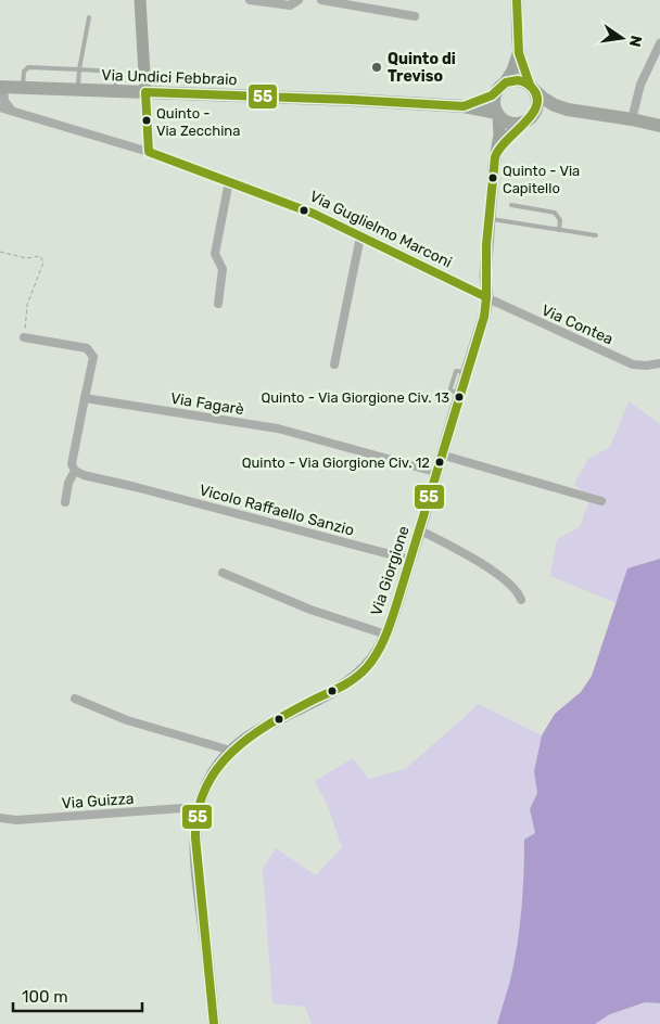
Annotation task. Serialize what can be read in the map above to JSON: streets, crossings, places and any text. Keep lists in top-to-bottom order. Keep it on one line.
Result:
{"streets":{"main road":["Via Undici Febbraio"],"street":["Via Guglielmo Marconi","Via Contea","Via Fagarè","Vicolo Raffaello Sanzio","Via Giorgione","Via Guizza"]},"crossings":[["Via Undici Febbraio","Via Giorgione"],["Via Guglielmo Marconi","Via Contea"],["Via Guglielmo Marconi","Via Giorgione"],["Via Contea","Via Giorgione"],["Via Fagarè","Via Giorgione"],["Vicolo Raffaello Sanzio","Via Giorgione"],["Via Giorgione","Via Guizza"]],"places":["Quinto di Treviso","Quinto - Via Zecchina","Quinto - Via Capitello","Quinto - Via Giorgione Civ. 13","Quinto - Via Giorgione Civ. 12"],"lines":["transit line 55"],"scale_bar":"100 m","north":"right"}
